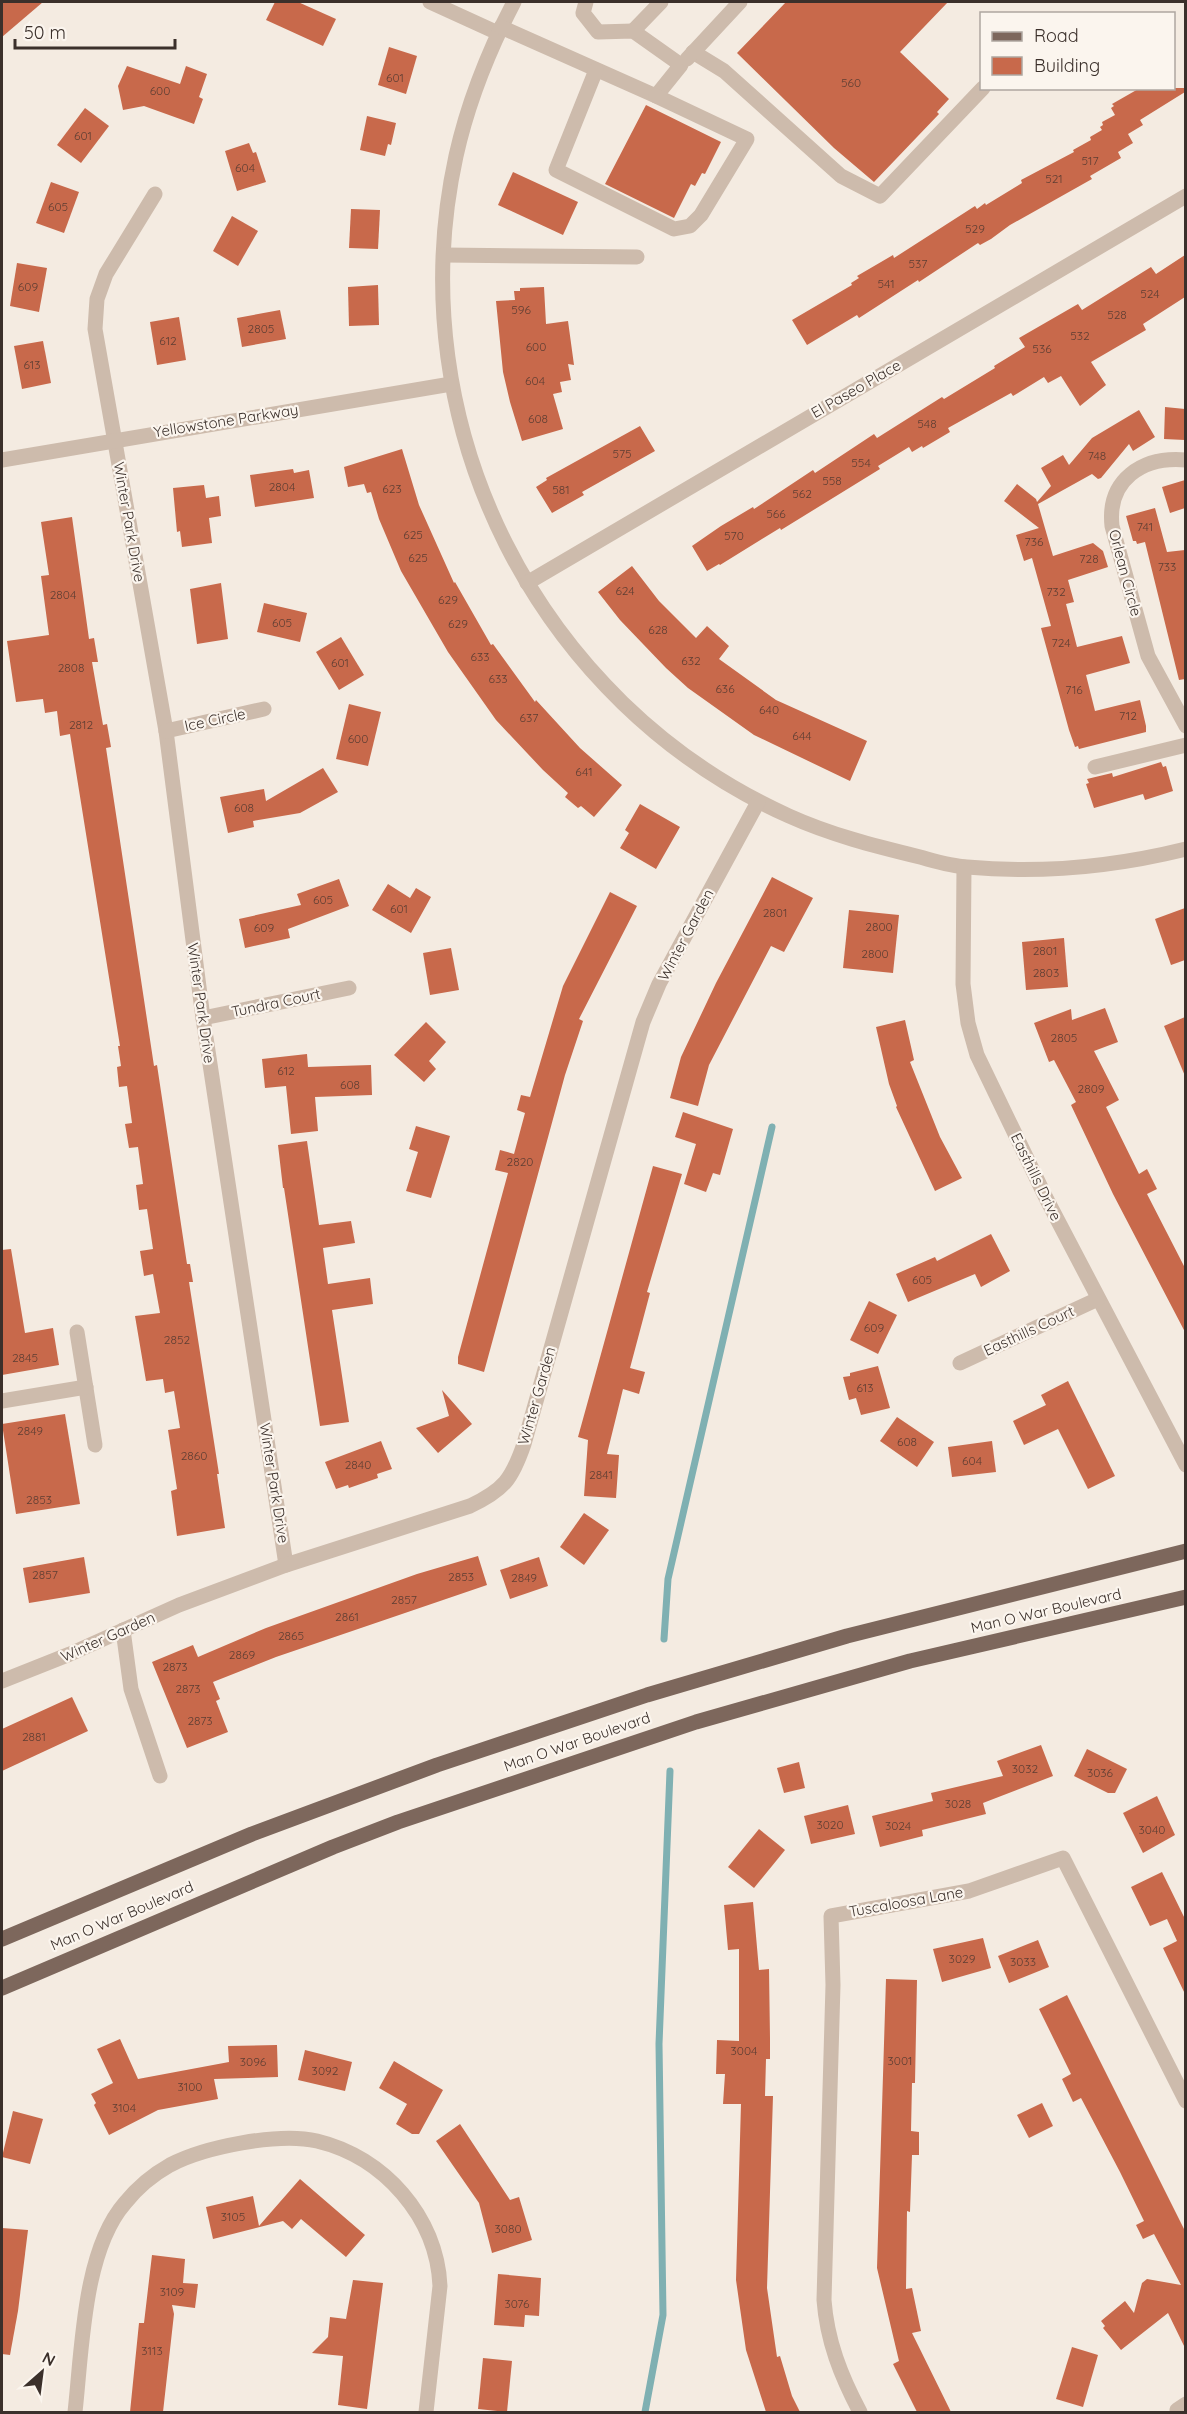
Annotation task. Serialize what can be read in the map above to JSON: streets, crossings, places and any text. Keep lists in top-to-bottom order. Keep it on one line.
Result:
{"streets":{"main road":["Man O War Boulevard"],"street":["El Paseo Place","Yellowstone Parkway","Winter Park Drive","Orlean Circle","Ice Circle","Winter Garden","Tundra Court","Easthills Drive","Easthills Court","Tuscaloosa Lane"]},"crossings":[["Yellowstone Parkway","Winter Park Drive"],["Winter Park Drive","Ice Circle"],["Winter Park Drive","Winter Garden"],["Winter Park Drive","Tundra Court"],["Easthills Drive","Easthills Court"]],"house_numbers":["601","560","600","601","517","604","521","605","529","537","541","609","524","596","528","2805","532","612","600","536","613","604","608","548","575","748","554","558","2804","623","581","562","566","741","625","570","736","625","728","733","624","732","2804","629","605","629","628","724","633","632","601","2808","633","636","716","640","712","637","2812","644","600","641","608","605","601","2801","2800","609","2801","2800","2803","2805","612","608","2809","2820","605","609","2852","2845","613","2849","608","2860","604","2840","2841","2853","2857","2853","2849","2857","2861","2865","2869","2873","2873","2873","2881","3032","3036","3028","3020","3024","3040","3029","3033","3004","3001","3096","3092","3100","3104","3105","3080","3109","3076","3113"],"legend":["Road","Building"],"scale_bar":"50 m","north":"top right"}
